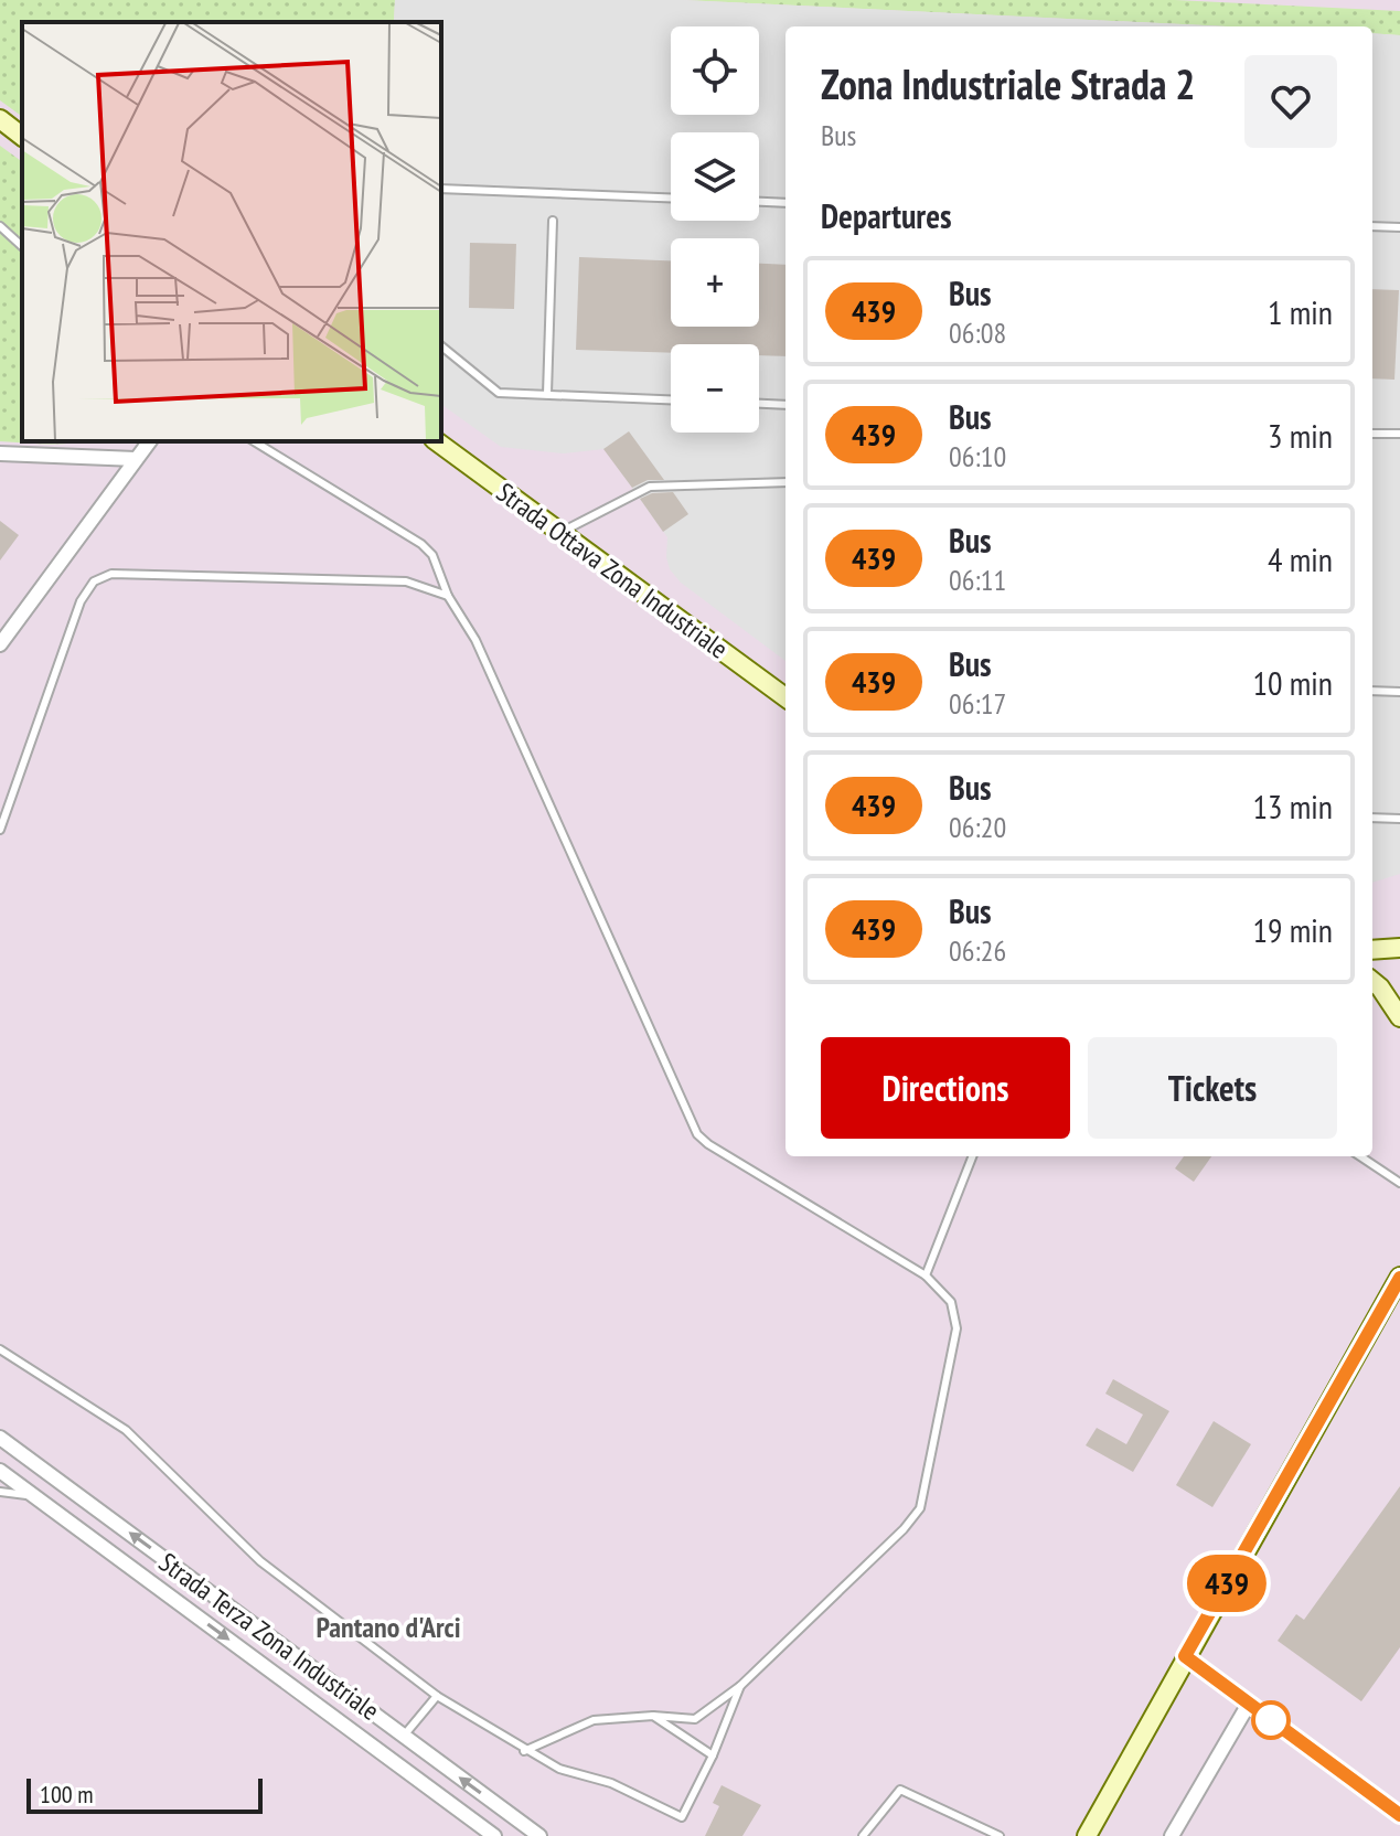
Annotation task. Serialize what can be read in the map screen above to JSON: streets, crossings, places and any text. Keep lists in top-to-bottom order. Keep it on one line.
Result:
{"streets":{"main road":["Strada Ottava Zona Industriale"],"street":["Strada Terza Zona Industriale"]},"districts":["Pantano d'Arci"],"lines":["bus line 439"],"scale_bar":"100 m","page":{"on_map":"439","map_buttons":["+","−"],"heading":[["Zona Industriale Strada 2","Bus"],"Departures"],"list":[{"mark":"439","name":"Bus","note":"06:08","value":"1 min"},{"mark":"439","name":"Bus","note":"06:10","value":"3 min"},{"mark":"439","name":"Bus","note":"06:11","value":"4 min"},{"mark":"439","name":"Bus","note":"06:17","value":"10 min"},{"mark":"439","name":"Bus","note":"06:20","value":"13 min"},{"mark":"439","name":"Bus","note":"06:26","value":"19 min"}],"buttons":["Directions","Tickets"],"scale":"100 m"}}
